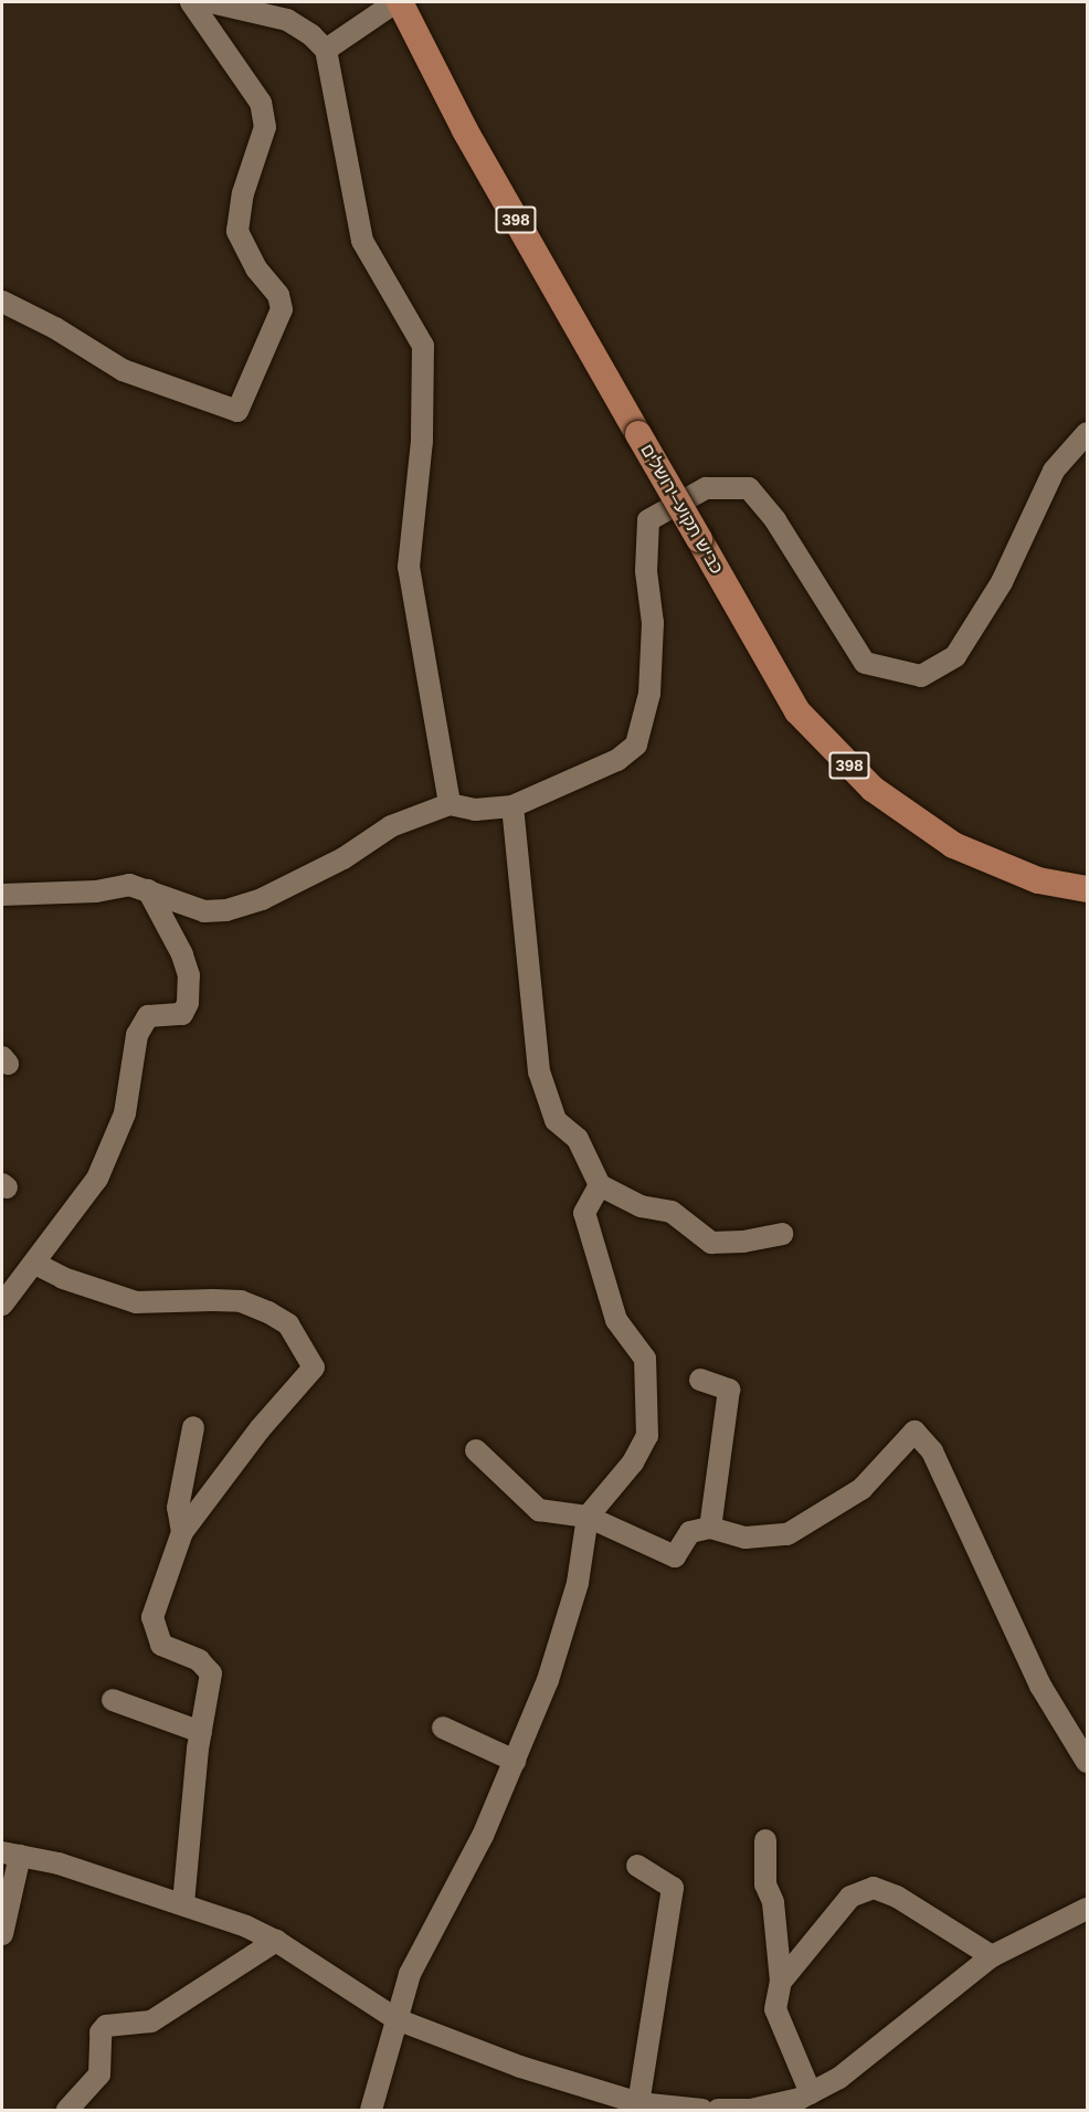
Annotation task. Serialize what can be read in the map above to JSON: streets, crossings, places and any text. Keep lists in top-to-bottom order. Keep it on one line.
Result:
{"streets":{"main road":["398","כביש תקוע–ירושלים"]}}
